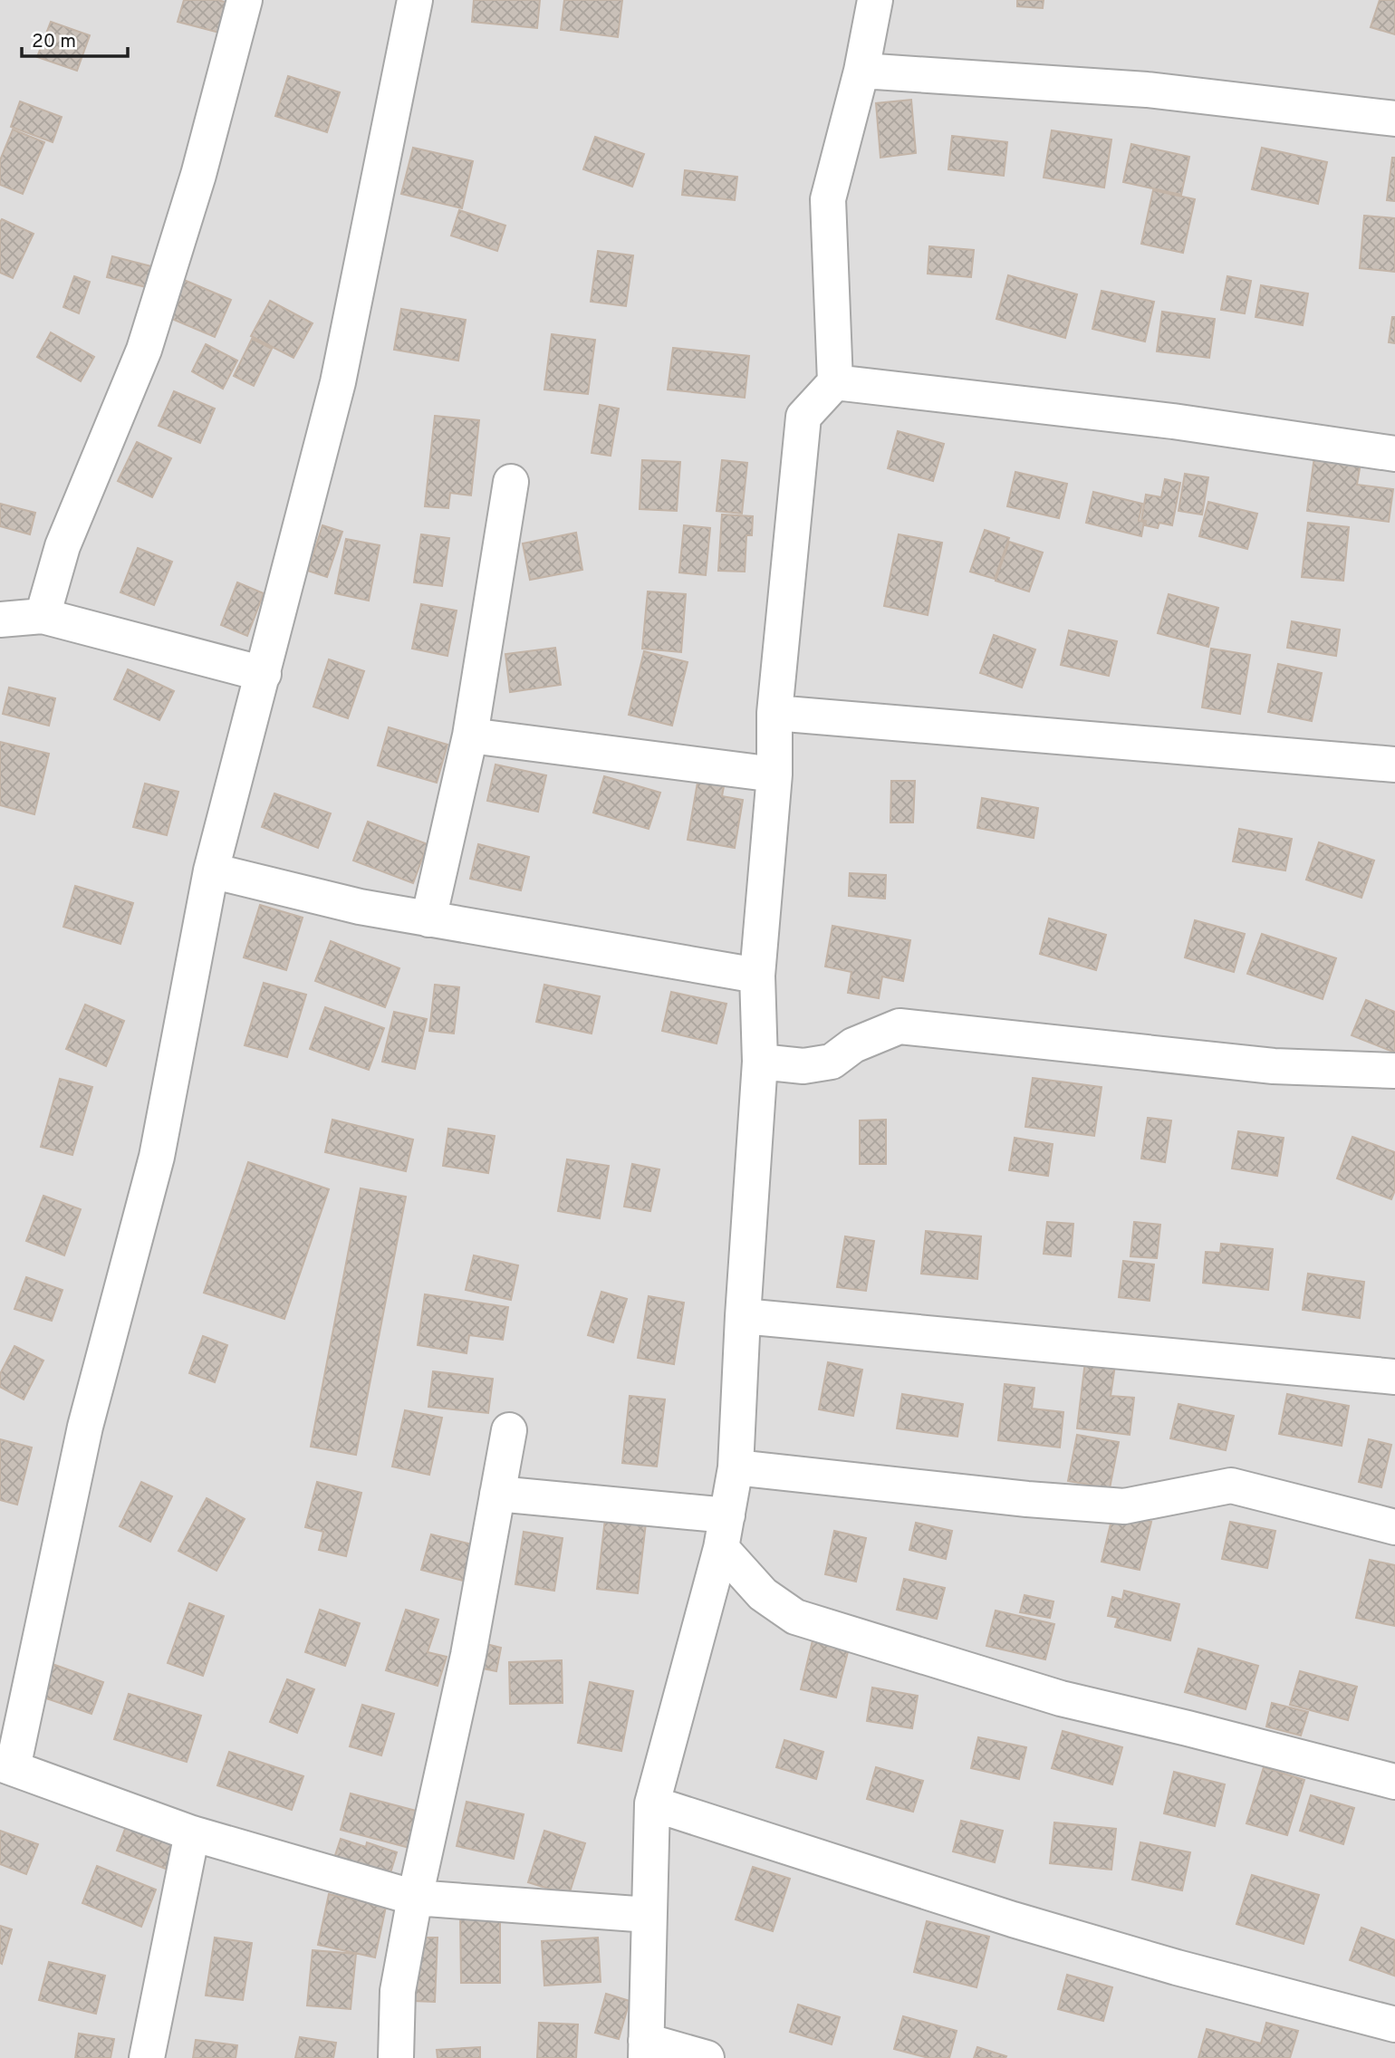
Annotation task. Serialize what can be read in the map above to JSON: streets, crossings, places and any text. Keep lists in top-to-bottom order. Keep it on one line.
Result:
{"scale_bar":"20 m"}
